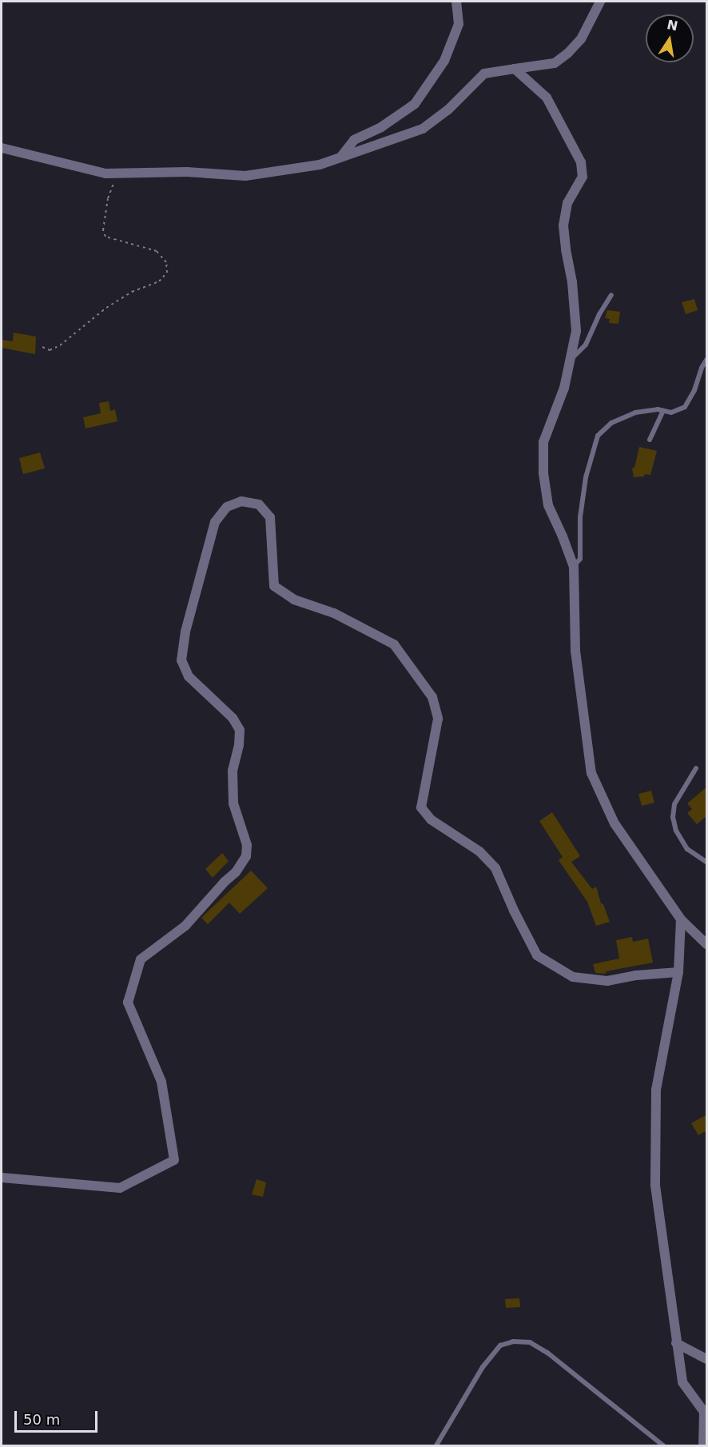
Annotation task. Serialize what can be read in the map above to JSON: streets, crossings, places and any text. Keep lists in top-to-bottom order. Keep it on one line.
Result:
{"scale_bar":"50 m","north":"top"}
